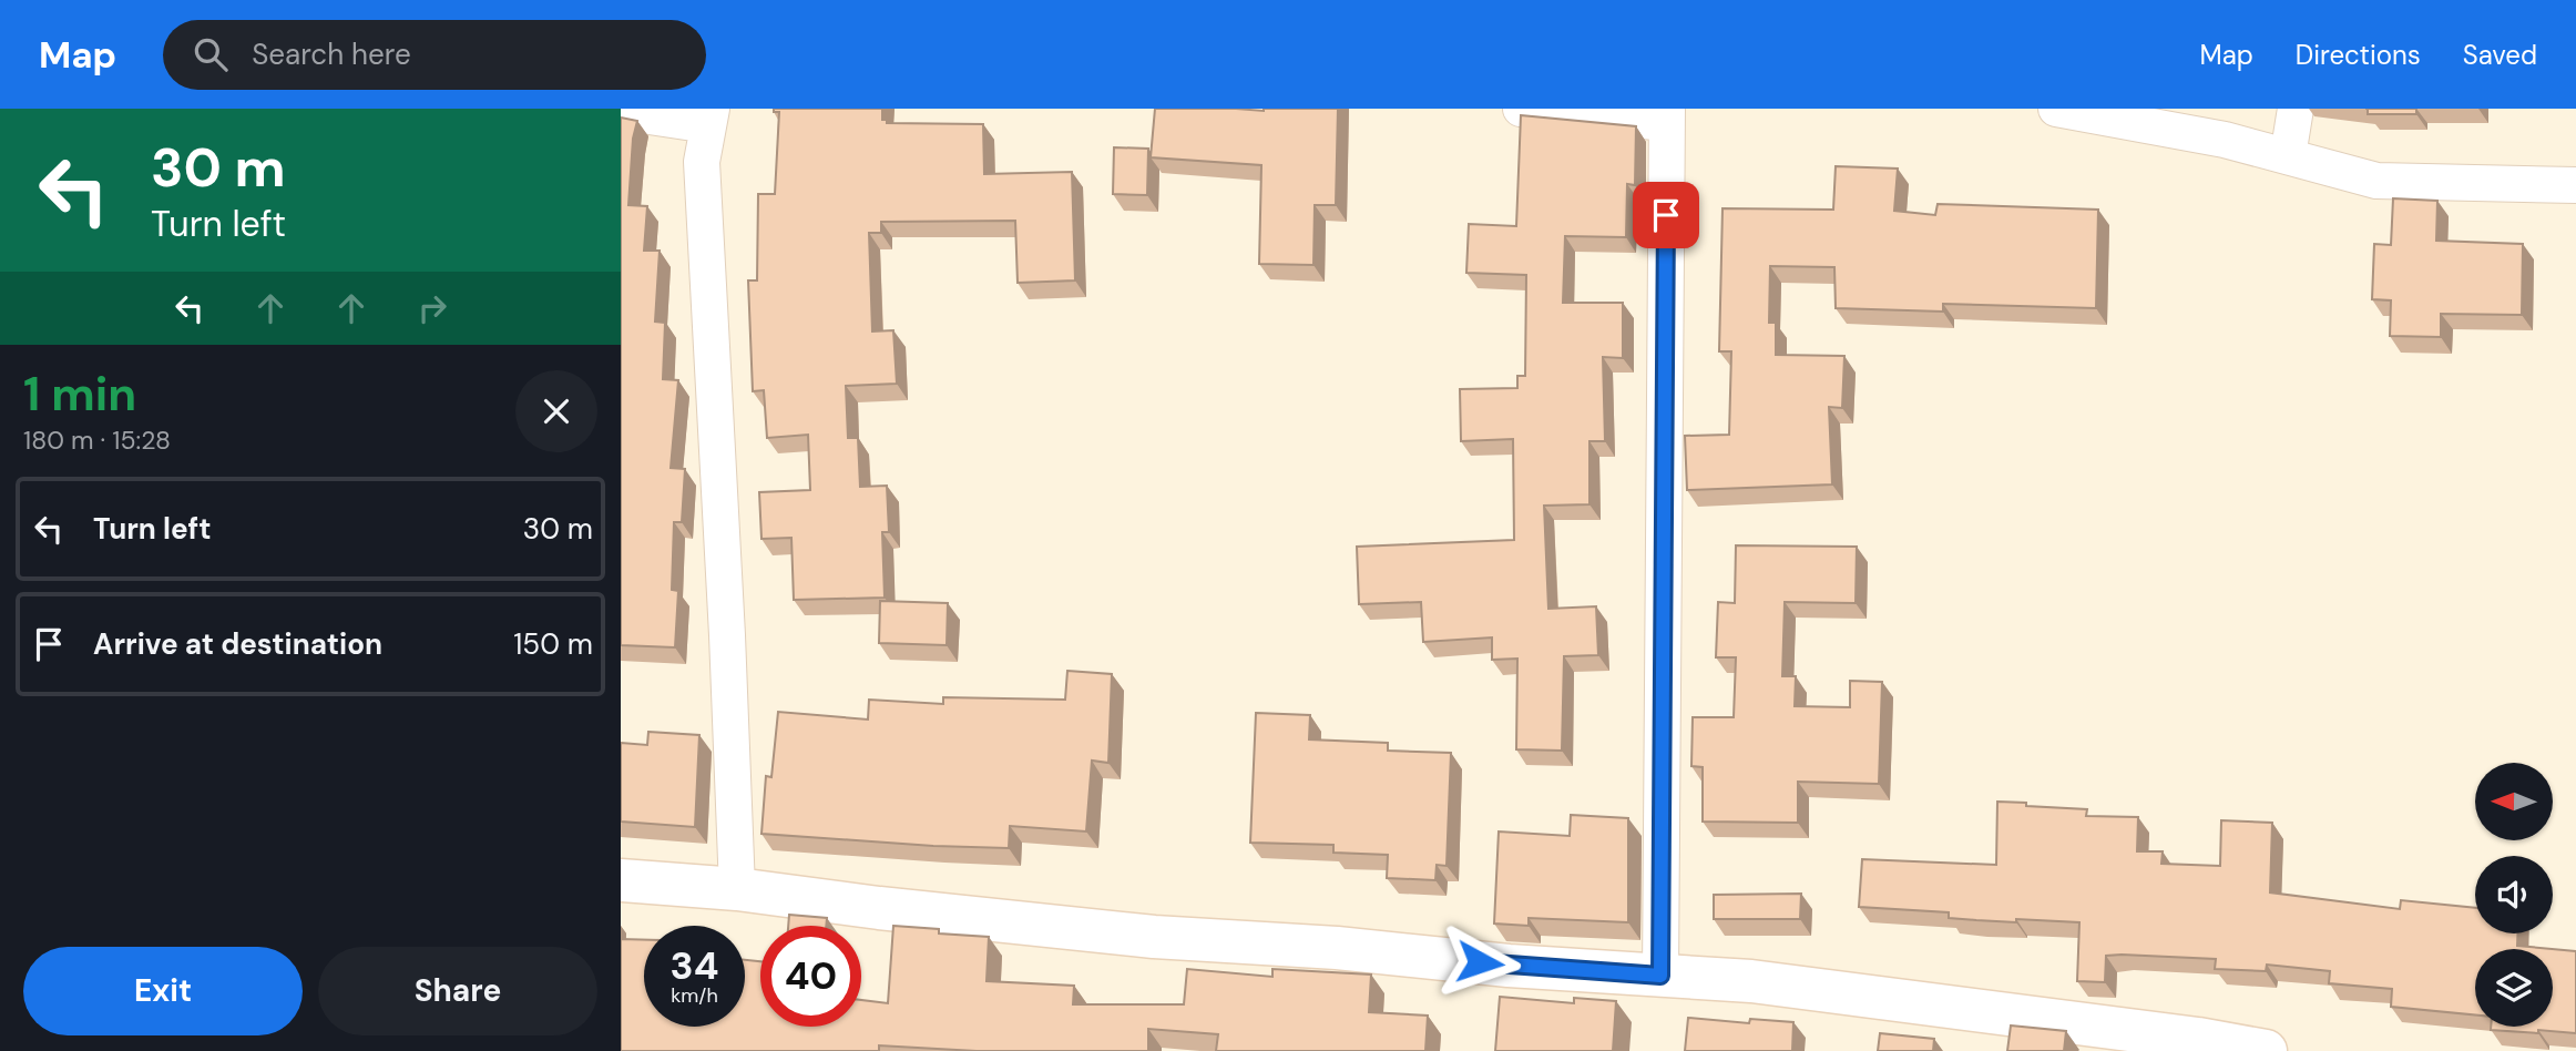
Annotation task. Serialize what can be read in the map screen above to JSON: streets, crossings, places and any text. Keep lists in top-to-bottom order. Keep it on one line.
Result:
{"north":"left","page":{"header":"Map","search":"Search here","nav":["Map","Directions","Saved"],"turn":["30 m","Turn left"],"heading":["1 min","180 m · 15:28"],"list":[{"name":"Turn left","value":"30 m"},{"name":"Arrive at destination","value":"150 m"}],"speed":"34 km/h","limit":"40","buttons":["Exit","Share"]}}
